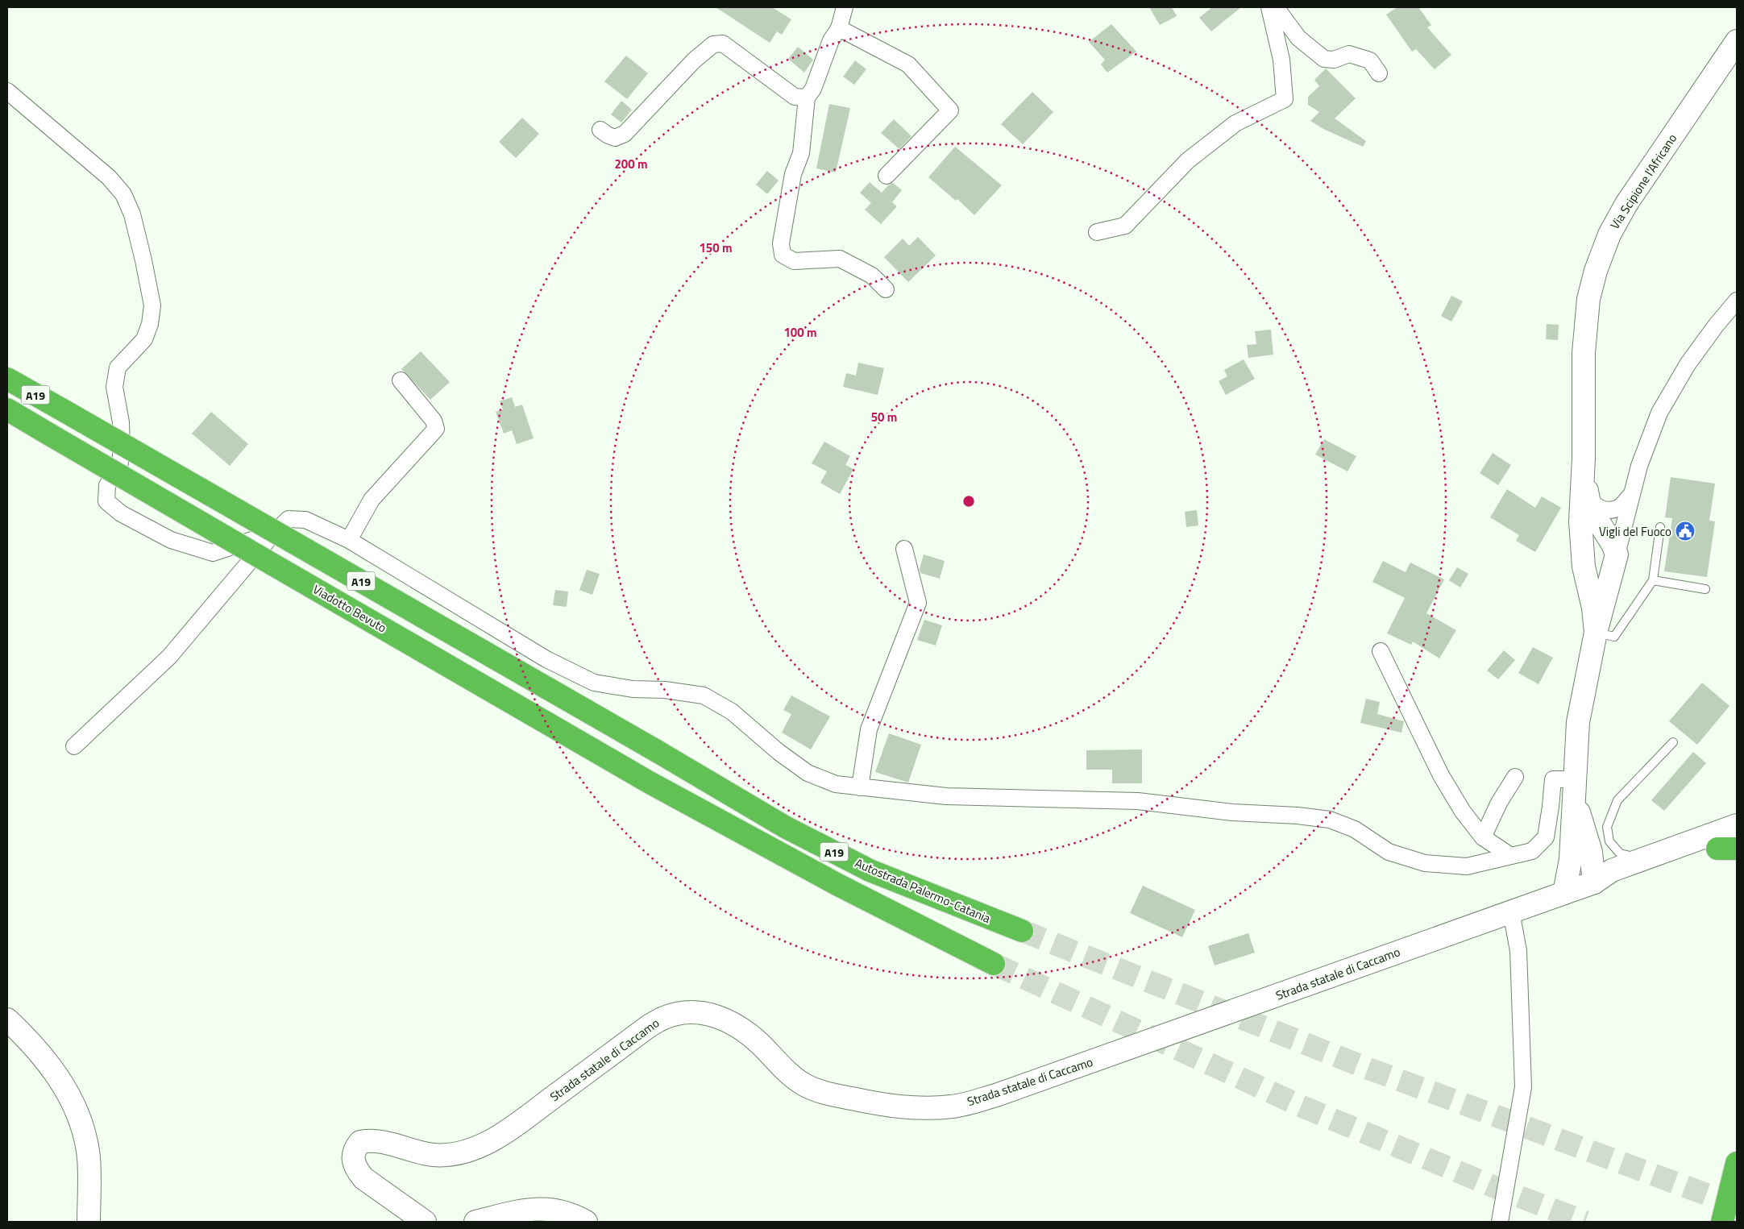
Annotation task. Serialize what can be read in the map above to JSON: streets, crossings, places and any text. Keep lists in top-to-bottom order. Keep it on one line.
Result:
{"streets":{"highway":["A19","Viadotto Bevuto","Autostrada Palermo-Catania"],"main road":["Via Scipione l'Africano","Strada statale di Caccamo"]},"places":{"public building":["Vigli del Fuoco"]},"rings":["200 m","150 m","100 m","50 m"]}
